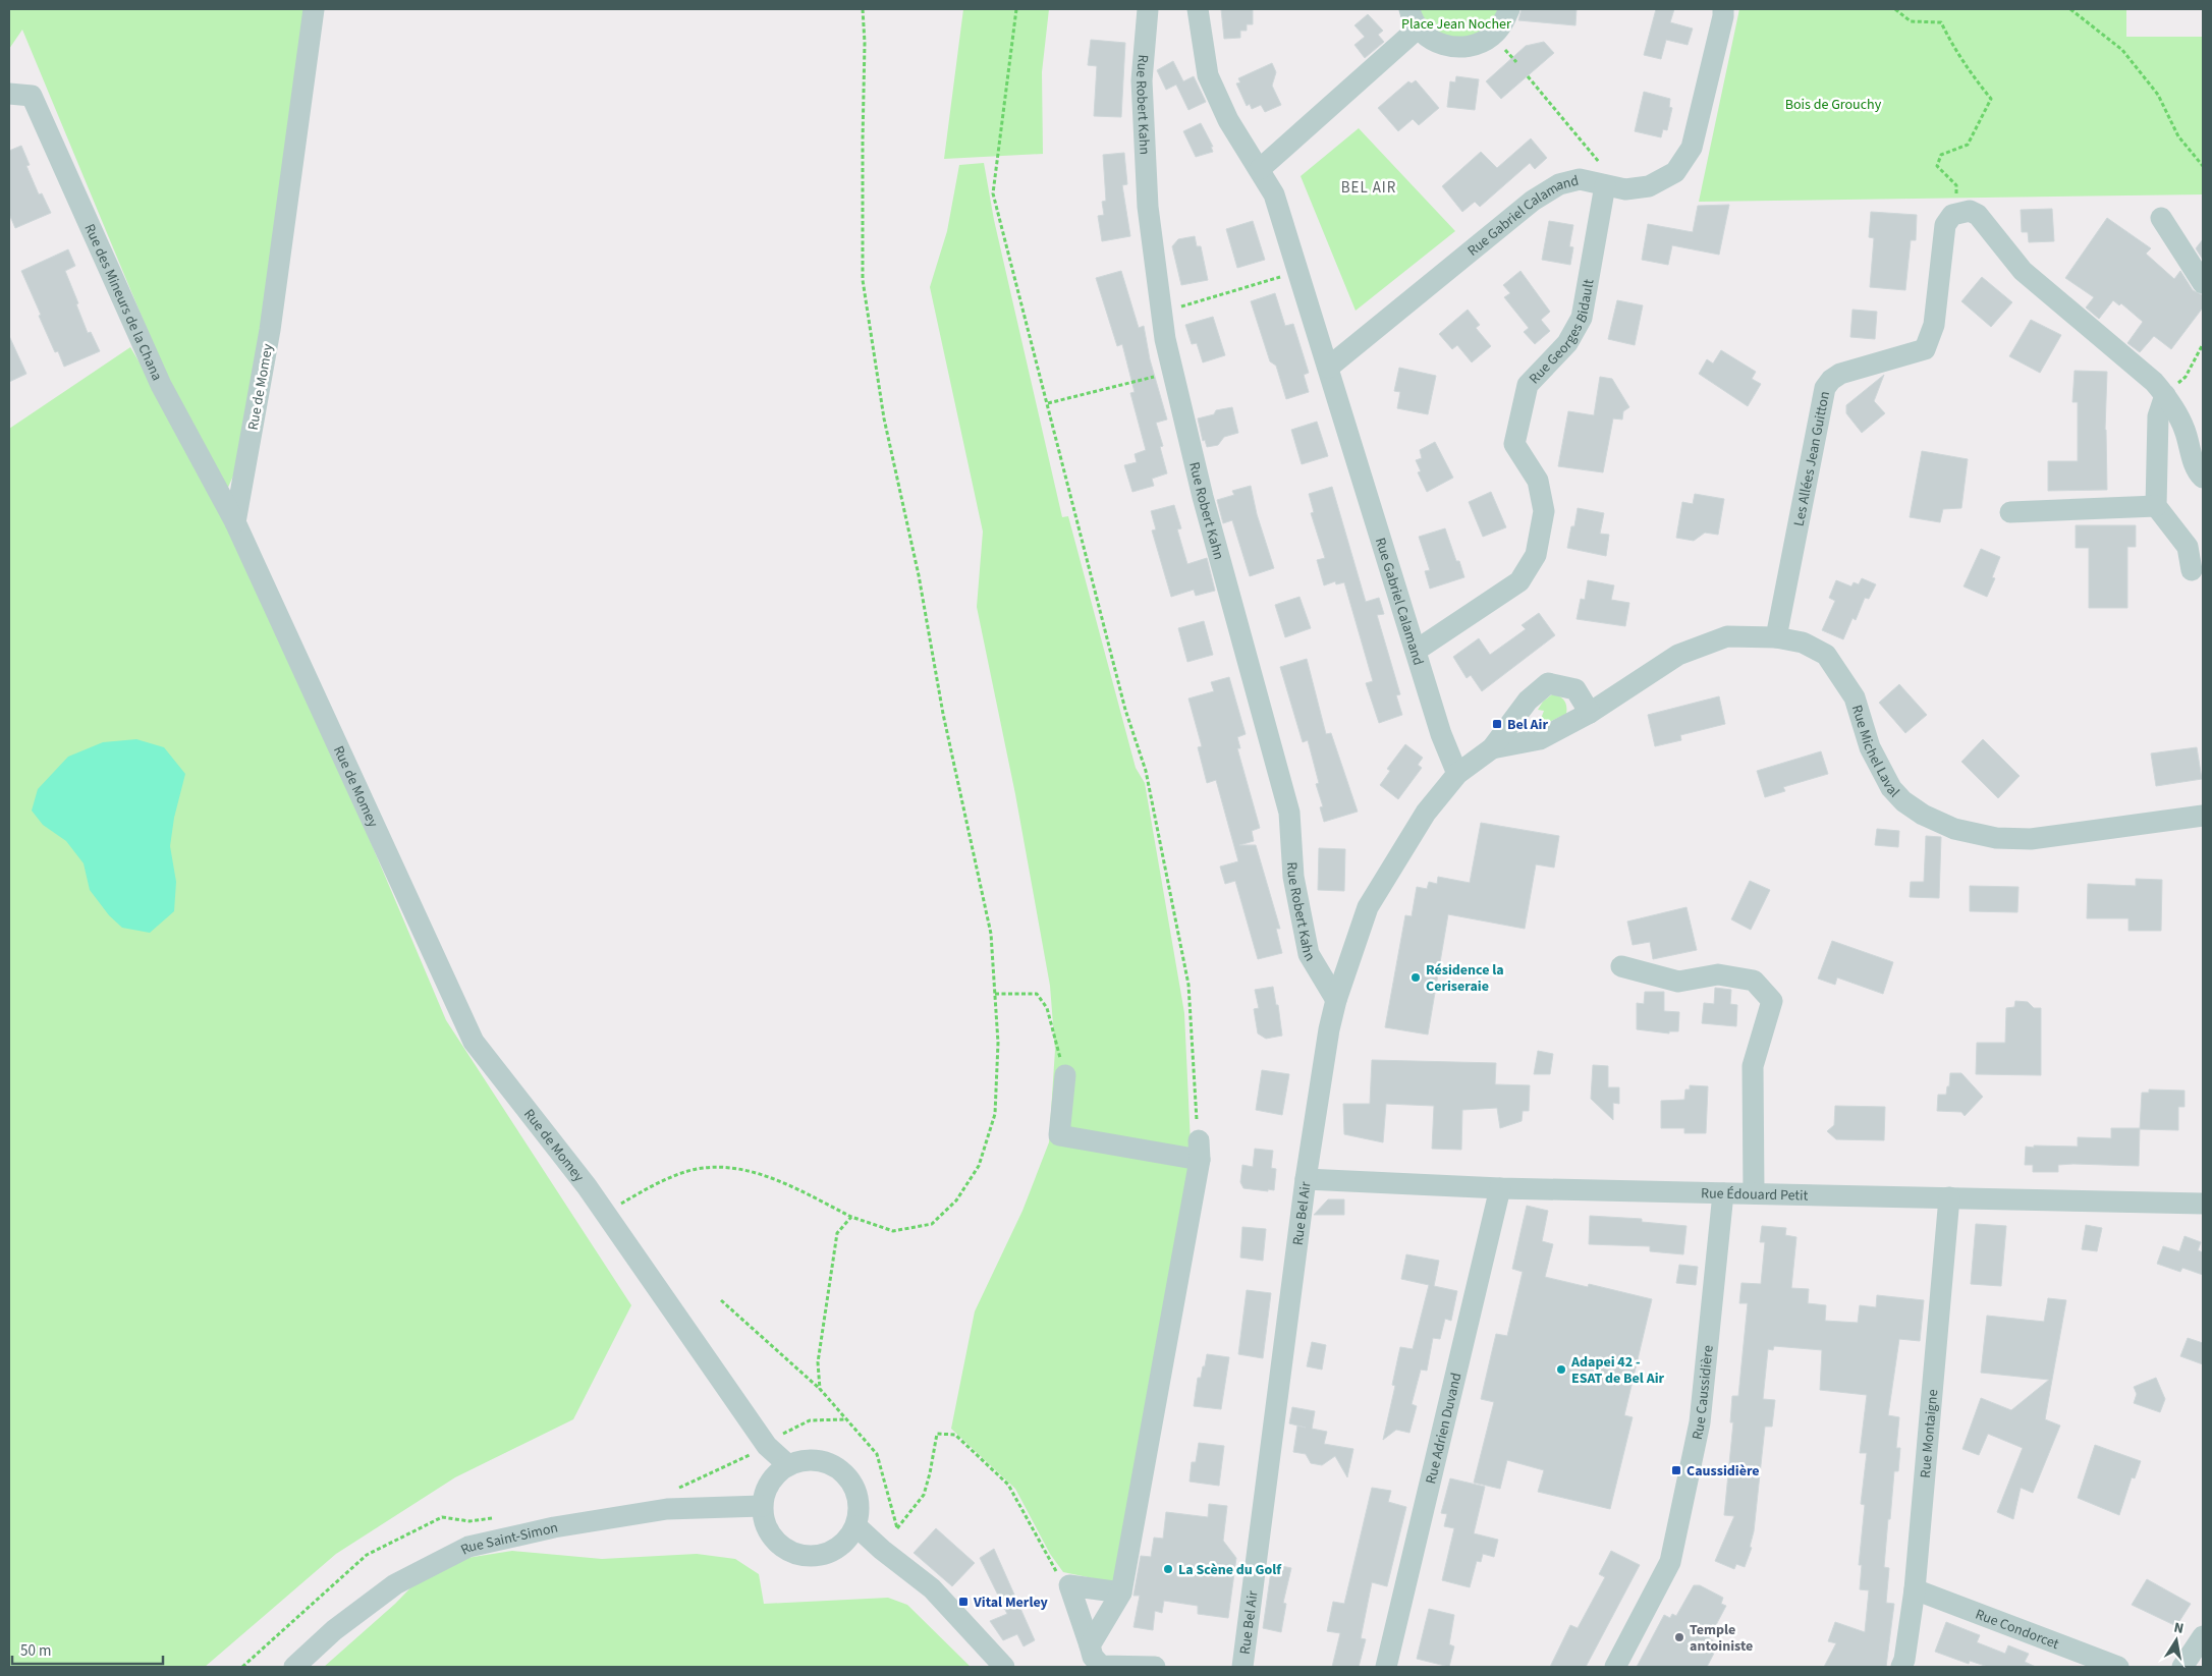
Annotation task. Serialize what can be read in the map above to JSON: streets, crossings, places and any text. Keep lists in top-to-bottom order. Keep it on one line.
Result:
{"streets":{"street":["Rue Robert Kahn","Rue Gabriel Calamand","Rue des Mineurs de la Chana","Rue Georges Bidault","Rue de Momey","Les Allées Jean Guitton","Rue Michel Laval","Rue Édouard Petit","Rue Bel Air","Rue Caussidière","Rue Adrien Duvand","Rue Montaigne","Rue Saint-Simon","Rue Condorcet"]},"crossings":[["Rue Robert Kahn","Rue Bel Air"],["Rue Gabriel Calamand","Rue Georges Bidault"],["Rue Gabriel Calamand","Rue Michel Laval"],["Rue Gabriel Calamand","Rue Bel Air"],["Rue des Mineurs de la Chana","Rue de Momey"],["Rue de Momey","Rue Saint-Simon"],["Les Allées Jean Guitton","Rue Michel Laval"],["Rue Michel Laval","Rue Bel Air"],["Rue Édouard Petit","Rue Bel Air"],["Rue Édouard Petit","Rue Caussidière"],["Rue Édouard Petit","Rue Adrien Duvand"],["Rue Édouard Petit","Rue Montaigne"],["Rue Montaigne","Rue Condorcet"]],"districts":["BEL AIR"],"parks":["Place Jean Nocher","Bois de Grouchy"],"places":{"transit":["Bel Air","Caussidière","Vital Merley"],"other":["Résidence la Ceriseraie","Adapei 42 - ESAT de Bel Air","La Scène du Golf","Temple antoiniste"]},"scale_bar":"50 m","north":"top"}
